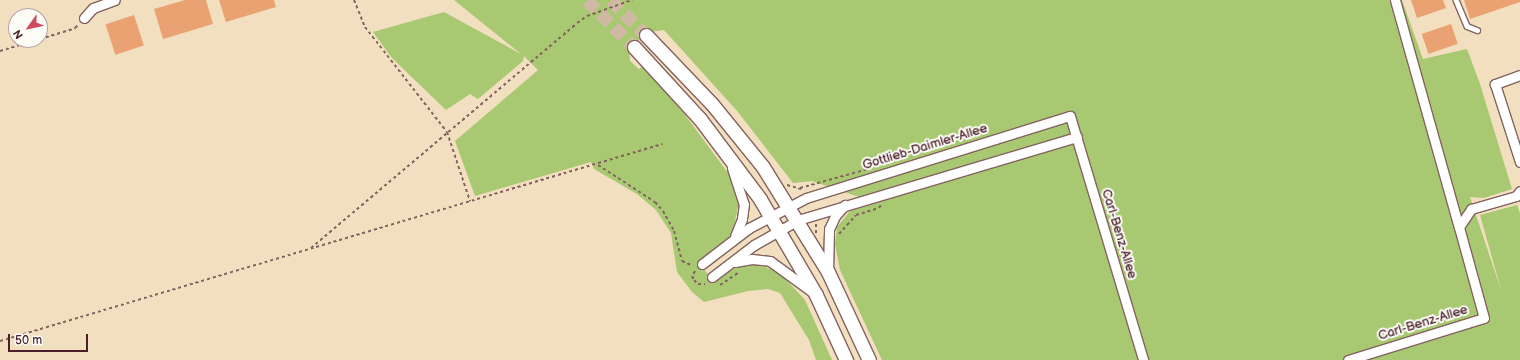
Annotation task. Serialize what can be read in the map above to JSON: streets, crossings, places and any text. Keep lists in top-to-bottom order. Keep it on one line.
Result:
{"streets":{"street":["Gottlieb-Daimler-Allee","Carl-Benz-Allee"]},"crossings":[["Gottlieb-Daimler-Allee","Carl-Benz-Allee"]],"scale_bar":"50 m","north":"bottom left"}
